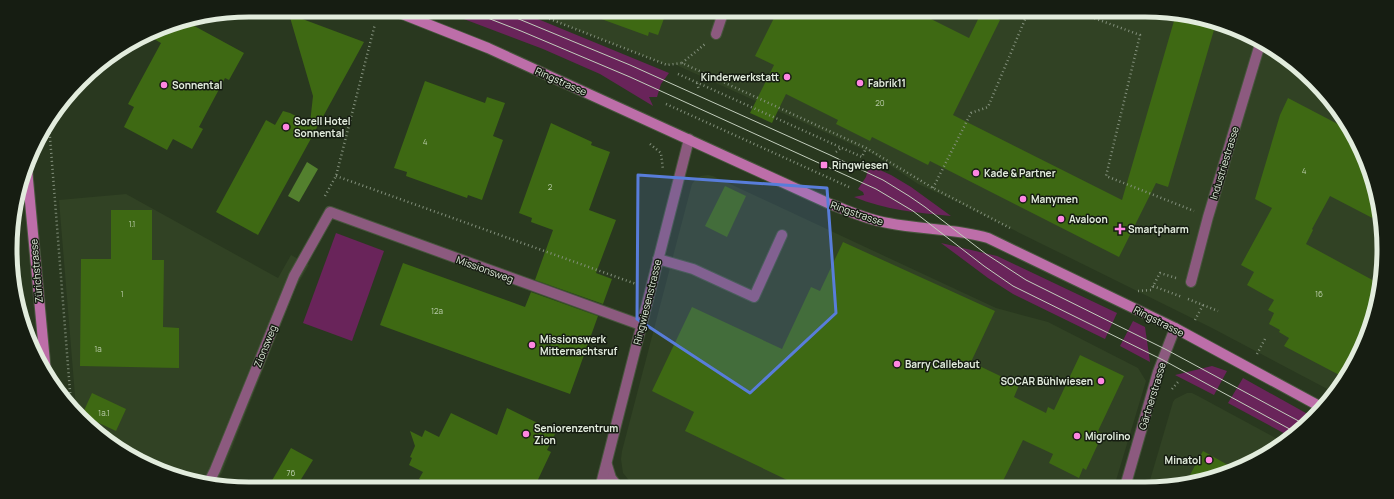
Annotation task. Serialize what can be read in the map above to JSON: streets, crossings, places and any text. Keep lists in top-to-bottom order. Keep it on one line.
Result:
{"streets":{"main road":["Ringstrasse","Zürichstrasse"],"street":["Industriestrasse","Missionsweg","Ringwiesenstrasse","Zionsweg","Gärtnerstrasse"]},"crossings":[["Ringstrasse","Ringwiesenstrasse"],["Ringstrasse","Gärtnerstrasse"],["Missionsweg","Ringwiesenstrasse"],["Missionsweg","Zionsweg"]],"places":{"other":["Kinderwerkstatt","Fabrik11","Sonnental","Sorell Hotel Sonnental","Kade & Partner","Manymen","Avaloon","Missionswerk Mitternachtsruf","Barry Callebaut","SOCAR Bühlwiesen","Seniorenzentrum Zion","Migrolino","Minatol"],"transit":["Ringwiesen"],"health":["Smartpharm"]},"house_numbers":["20","4","4","2","1.1","1","16","12a","1a","1a.1","76"]}
